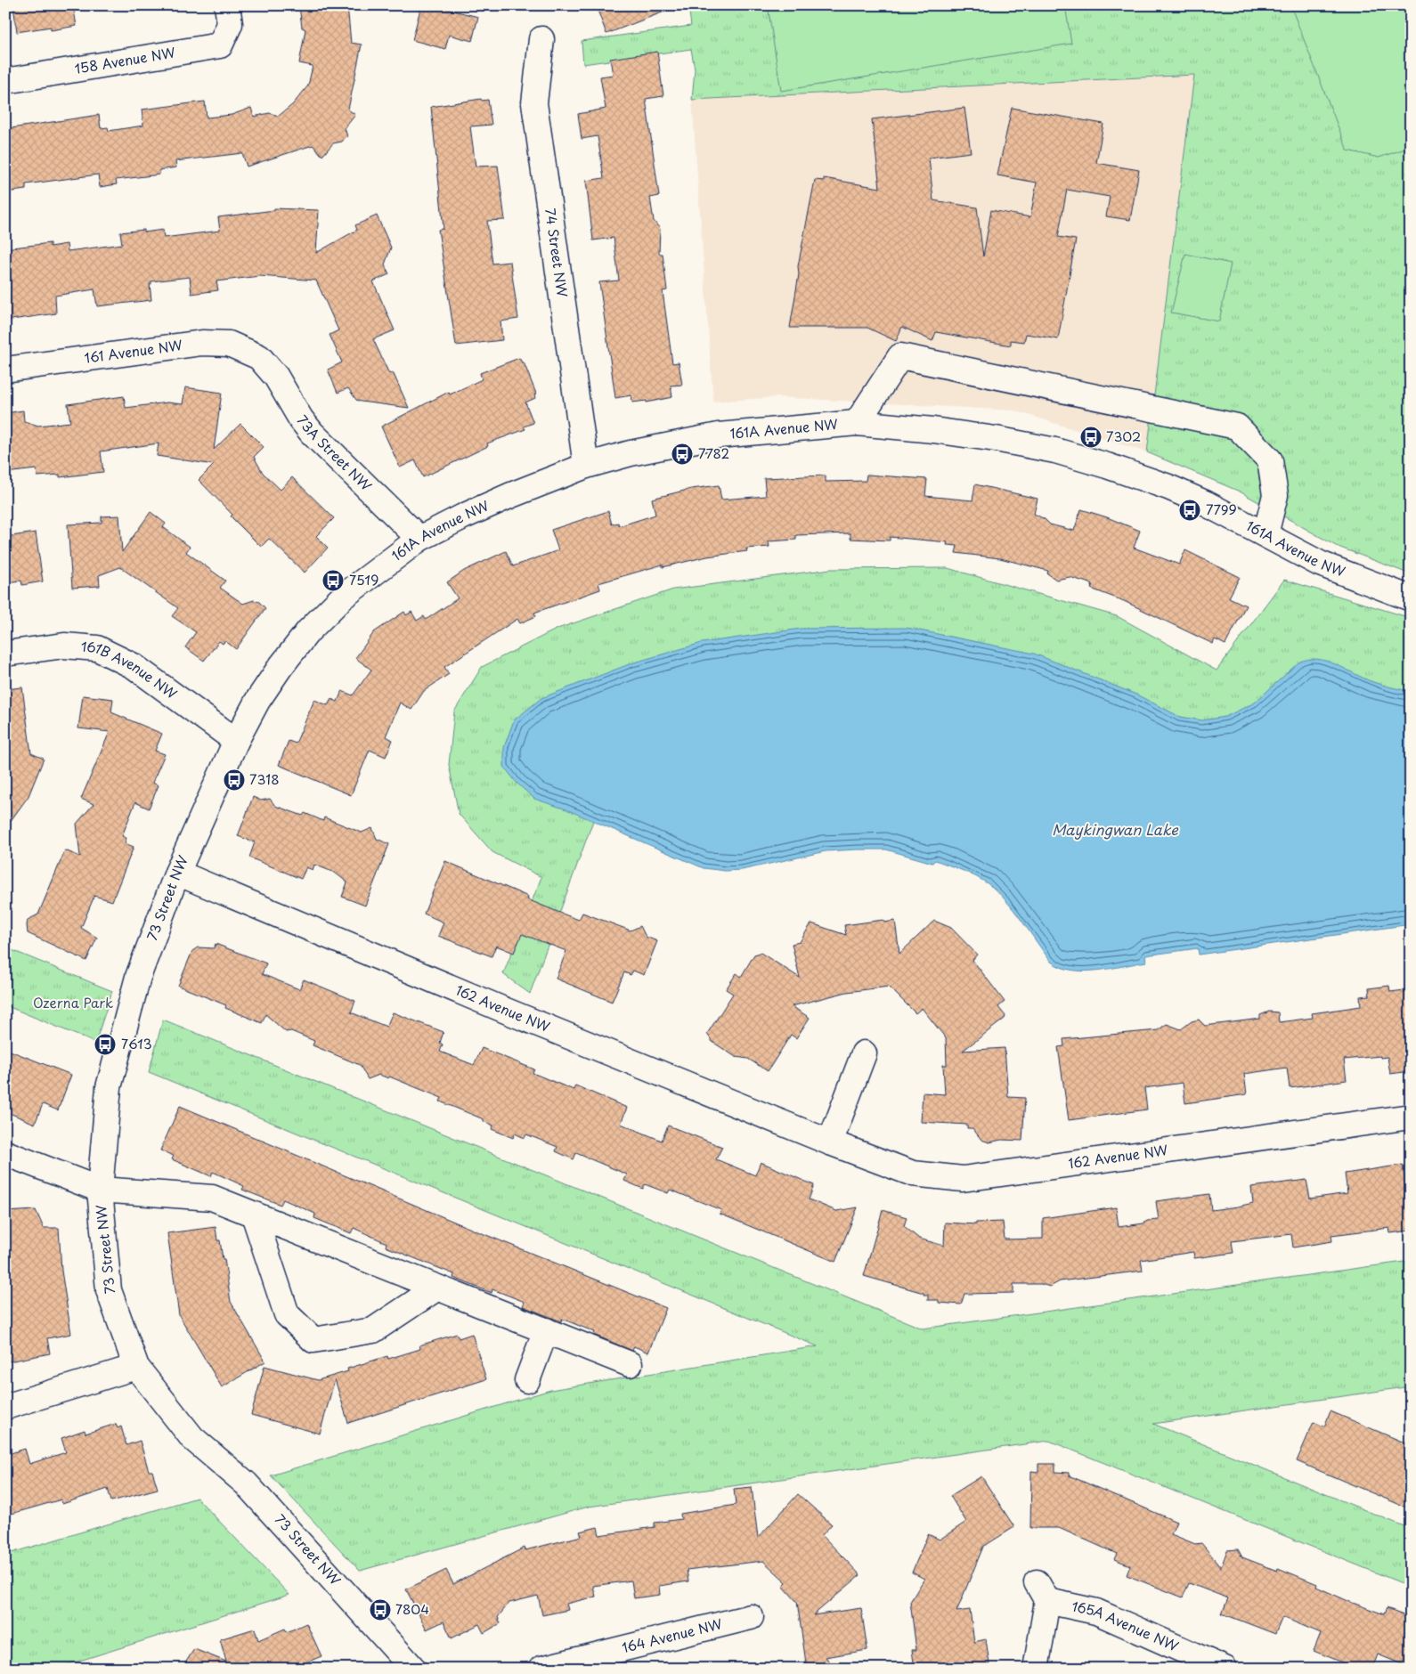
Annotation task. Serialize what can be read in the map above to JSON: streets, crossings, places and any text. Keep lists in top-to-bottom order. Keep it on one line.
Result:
{"streets":{"street":["158 Avenue NW","74 Street NW","161 Avenue NW","161A Avenue NW","73A Street NW","161B Avenue NW","73 Street NW","162 Avenue NW","165A Avenue NW","164 Avenue NW"]},"crossings":[["74 Street NW","161A Avenue NW"],["161 Avenue NW","73A Street NW"],["161A Avenue NW","73A Street NW"],["161A Avenue NW","161B Avenue NW"],["161A Avenue NW","73 Street NW"],["161B Avenue NW","73 Street NW"],["73 Street NW","162 Avenue NW"]],"water":["Maykingwan Lake"],"parks":["Ozerna Park"],"places":{"bus stop":["7302","7782","7799","7519","7318","7613","7804"]}}
